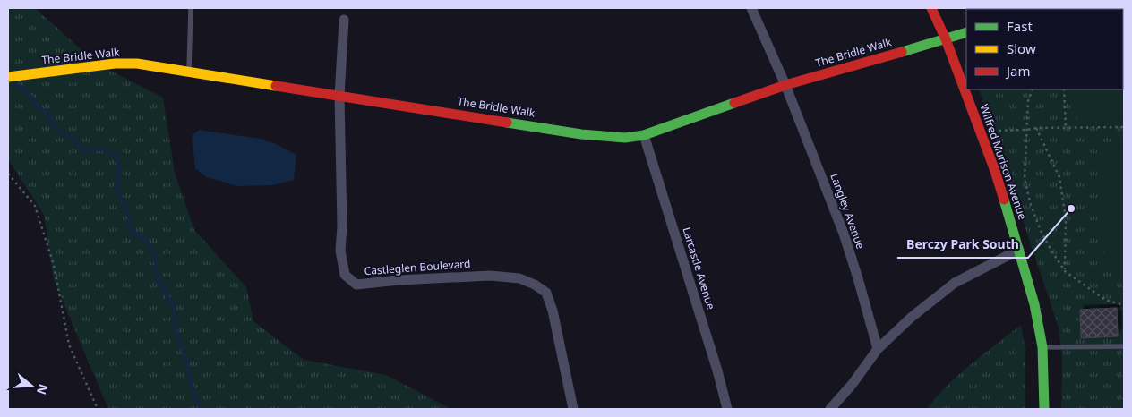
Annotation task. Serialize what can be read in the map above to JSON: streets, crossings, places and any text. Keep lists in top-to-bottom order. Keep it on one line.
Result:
{"streets":{"street":["The Bridle Walk","Wilfred Murison Avenue","Langley Avenue","Castleglen Boulevard","Larcastle Avenue"]},"crossings":[["The Bridle Walk","Wilfred Murison Avenue"],["The Bridle Walk","Langley Avenue"],["The Bridle Walk","Castleglen Boulevard"],["The Bridle Walk","Larcastle Avenue"]],"places":["Berczy Park South"],"legend":["Fast","Slow","Jam"],"north":"right"}
